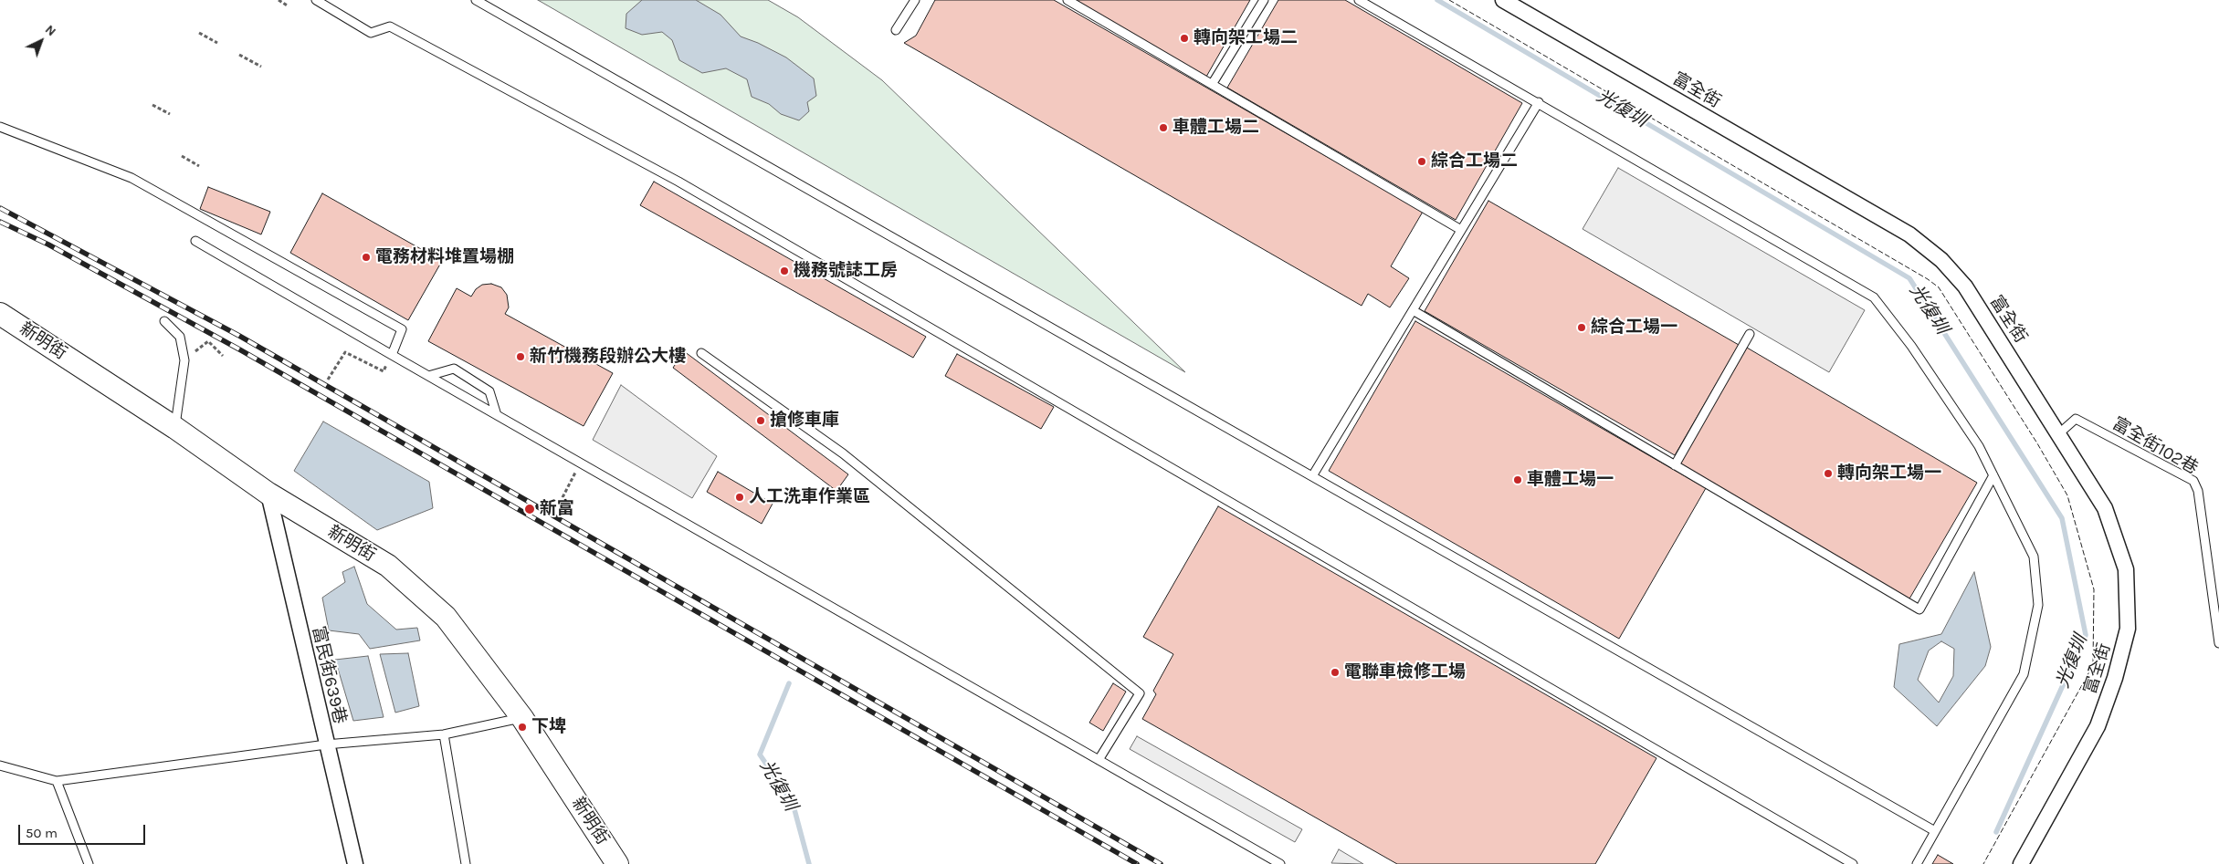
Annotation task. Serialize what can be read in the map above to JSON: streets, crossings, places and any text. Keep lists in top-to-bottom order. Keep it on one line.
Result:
{"streets":{"street":["富全街","新明街","富民街639巷"],"lane":["富全街102巷"]},"crossings":[["富全街","富全街102巷"],["新明街","富民街639巷"]],"water":["光復圳"],"places":["轉向架工場二","車體工場二","綜合工場二","電務材料堆置場棚","機務號誌工房","綜合工場一","新竹機務段辦公大樓","搶修車庫","轉向架工場一","車體工場一","人工洗車作業區","新富","電聯車檢修工場","下埤"],"scale_bar":"50 m","north":"top right"}
